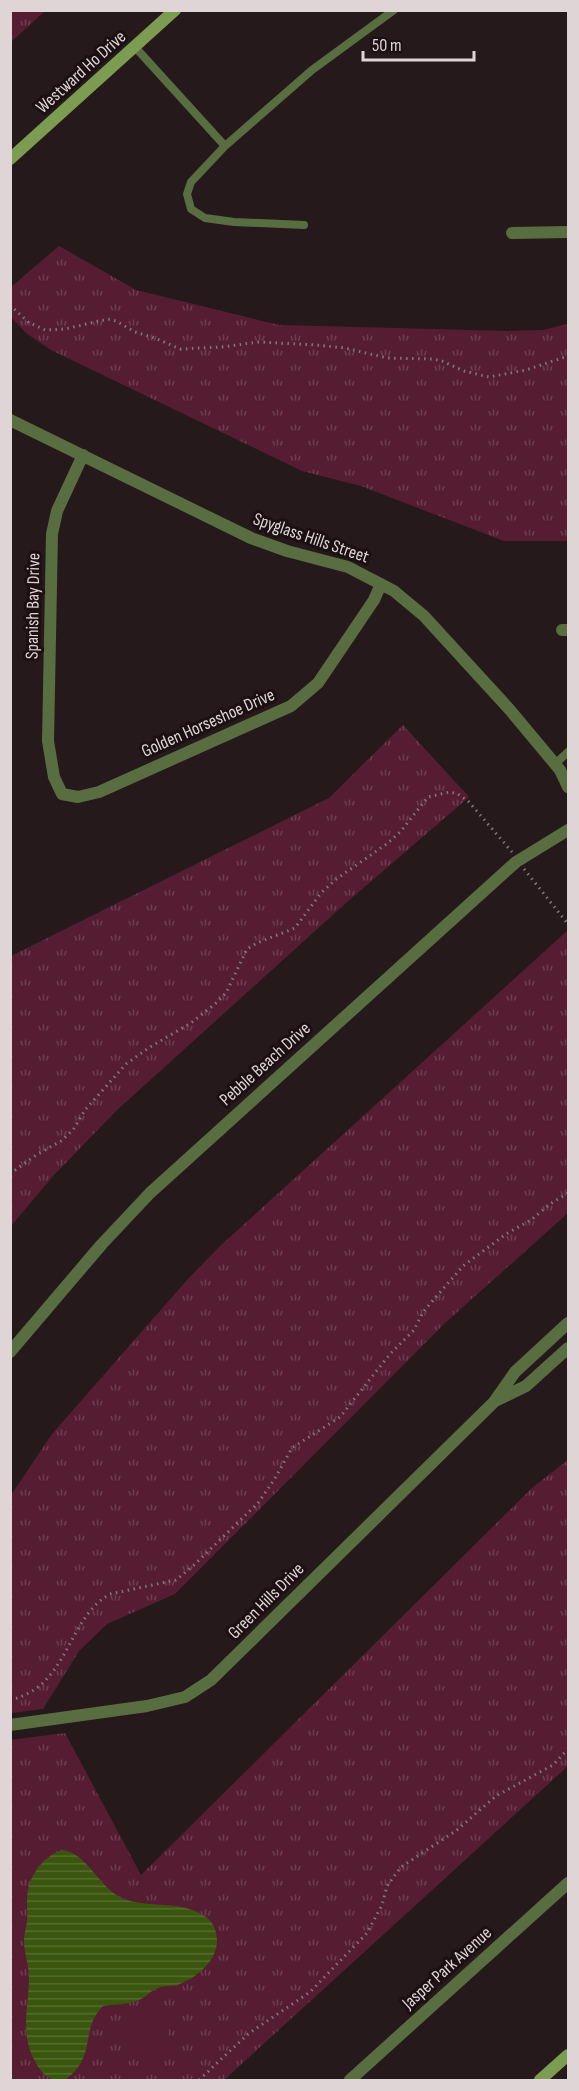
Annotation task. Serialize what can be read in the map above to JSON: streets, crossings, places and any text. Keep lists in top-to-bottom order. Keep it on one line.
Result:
{"streets":{"street":["Westward Ho Drive","Spyglass Hills Street","Spanish Bay Drive","Golden Horseshoe Drive","Pebble Beach Drive","Green Hills Drive","Jasper Park Avenue"]},"crossings":[["Spyglass Hills Street","Spanish Bay Drive"],["Spyglass Hills Street","Golden Horseshoe Drive"],["Spanish Bay Drive","Golden Horseshoe Drive"]],"scale_bar":"50 m"}
